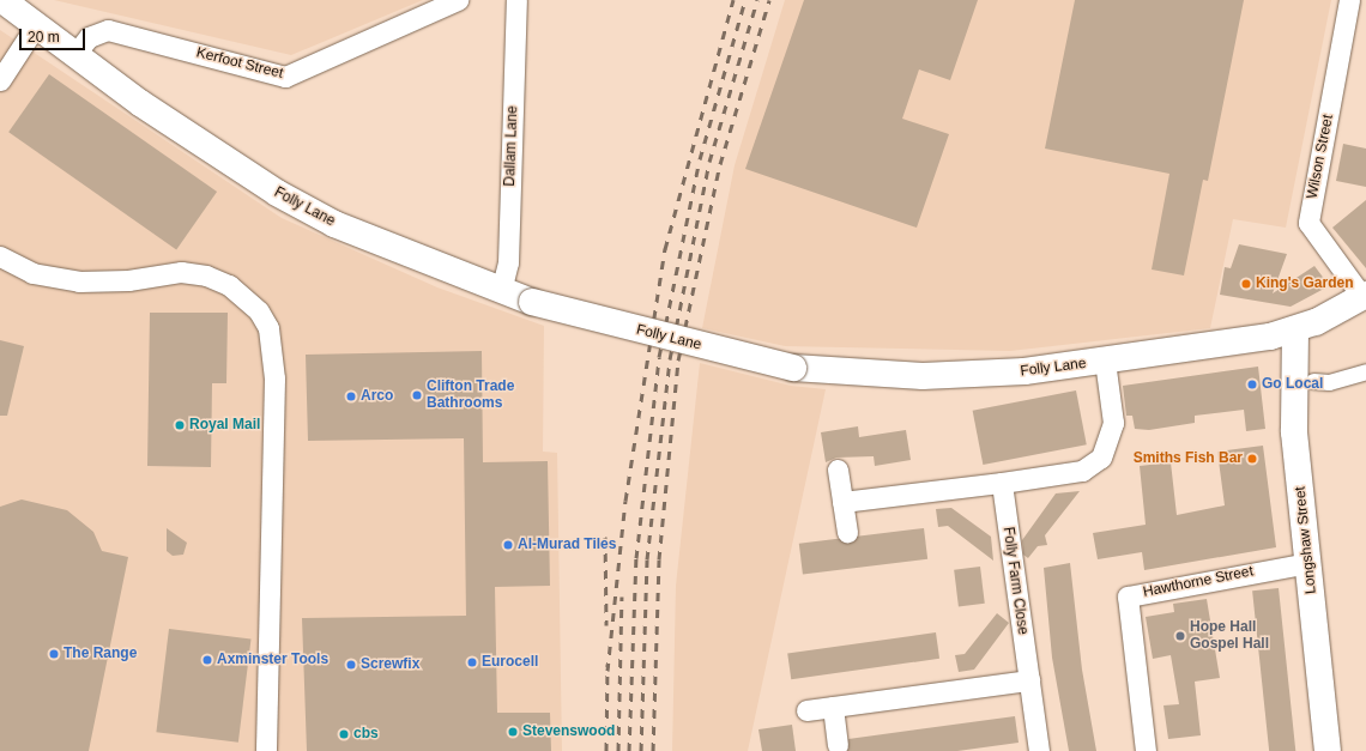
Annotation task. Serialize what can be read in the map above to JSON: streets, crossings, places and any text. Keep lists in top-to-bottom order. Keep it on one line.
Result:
{"streets":{"street":["Kerfoot Street","Dallam Lane","Wilson Street","Folly Lane","Longshaw Street","Folly Farm Close","Hawthorne Street"]},"crossings":[["Kerfoot Street","Folly Lane"],["Dallam Lane","Folly Lane"],["Wilson Street","Folly Lane"],["Folly Lane","Longshaw Street"],["Longshaw Street","Hawthorne Street"]],"places":["King's Garden","Go Local","Clifton Trade Bathrooms","Arco","Royal Mail","Smiths Fish Bar","Al-Murad Tiles","Hope Hall Gospel Hall","The Range","Axminster Tools","Eurocell","Screwfix","Stevenswood","cbs"],"scale_bar":"20 m"}
